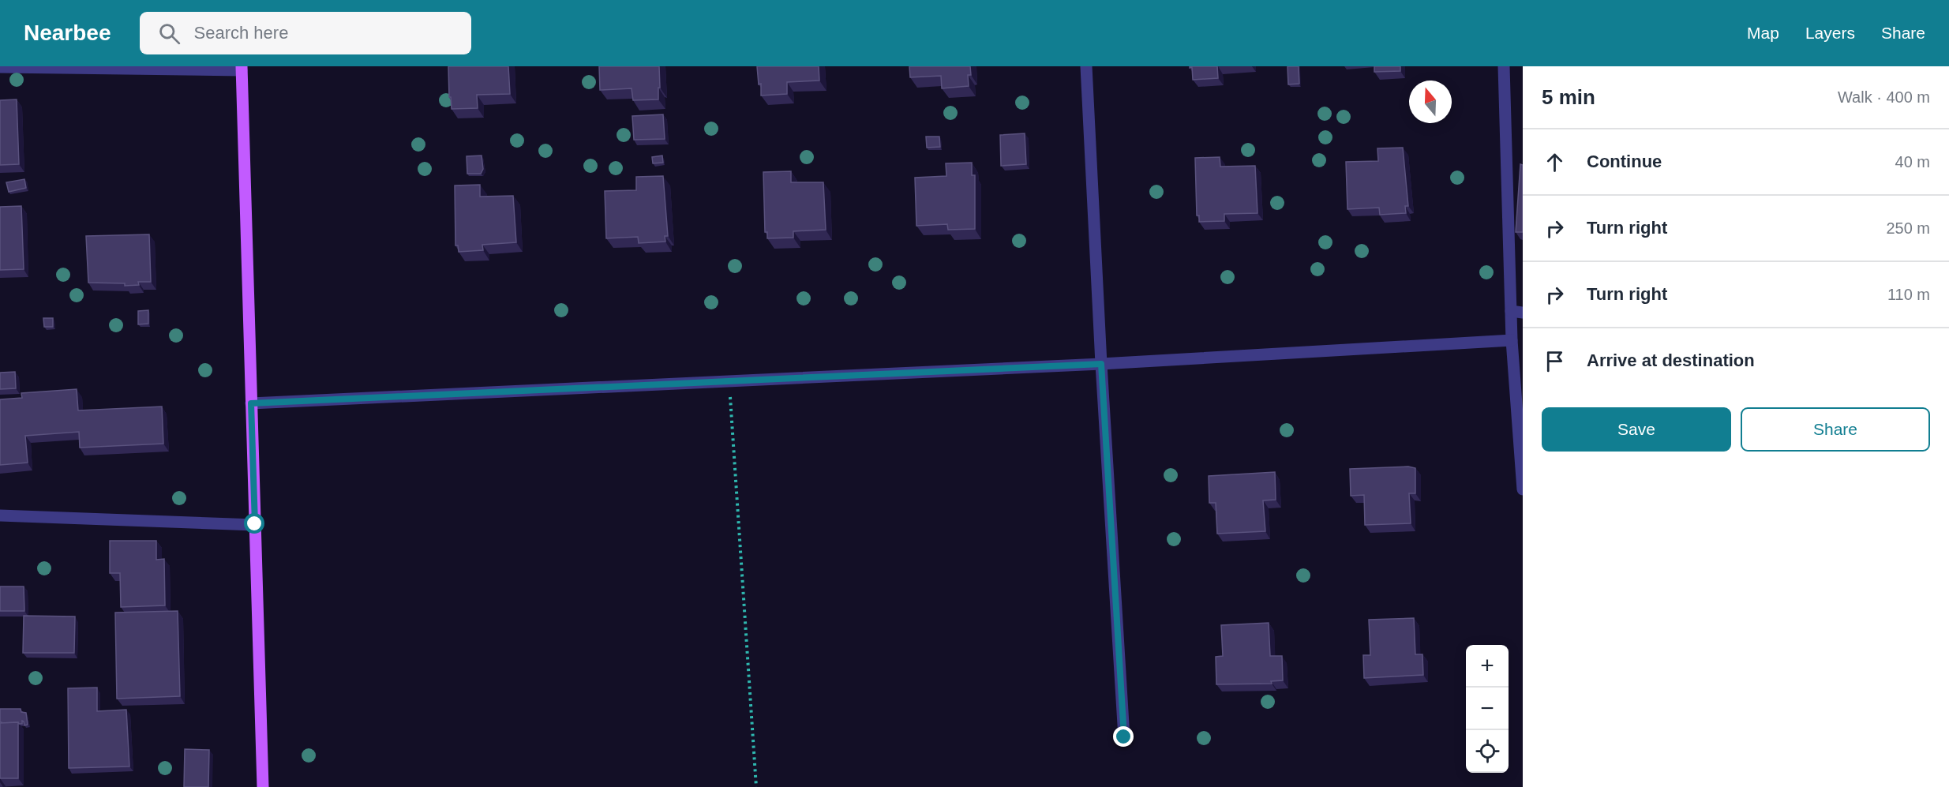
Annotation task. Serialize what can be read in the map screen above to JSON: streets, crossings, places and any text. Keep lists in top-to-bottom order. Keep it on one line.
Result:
{"north":"top","page":{"header":"Nearbee","search":"Search here","nav":["Map","Layers","Share"],"heading":["5 min","Walk · 400 m"],"list":[["Continue","40 m"],["Turn right","250 m"],["Turn right","110 m"],"Arrive at destination"],"buttons":["Save","Share"],"map_buttons":["+","−"]}}
